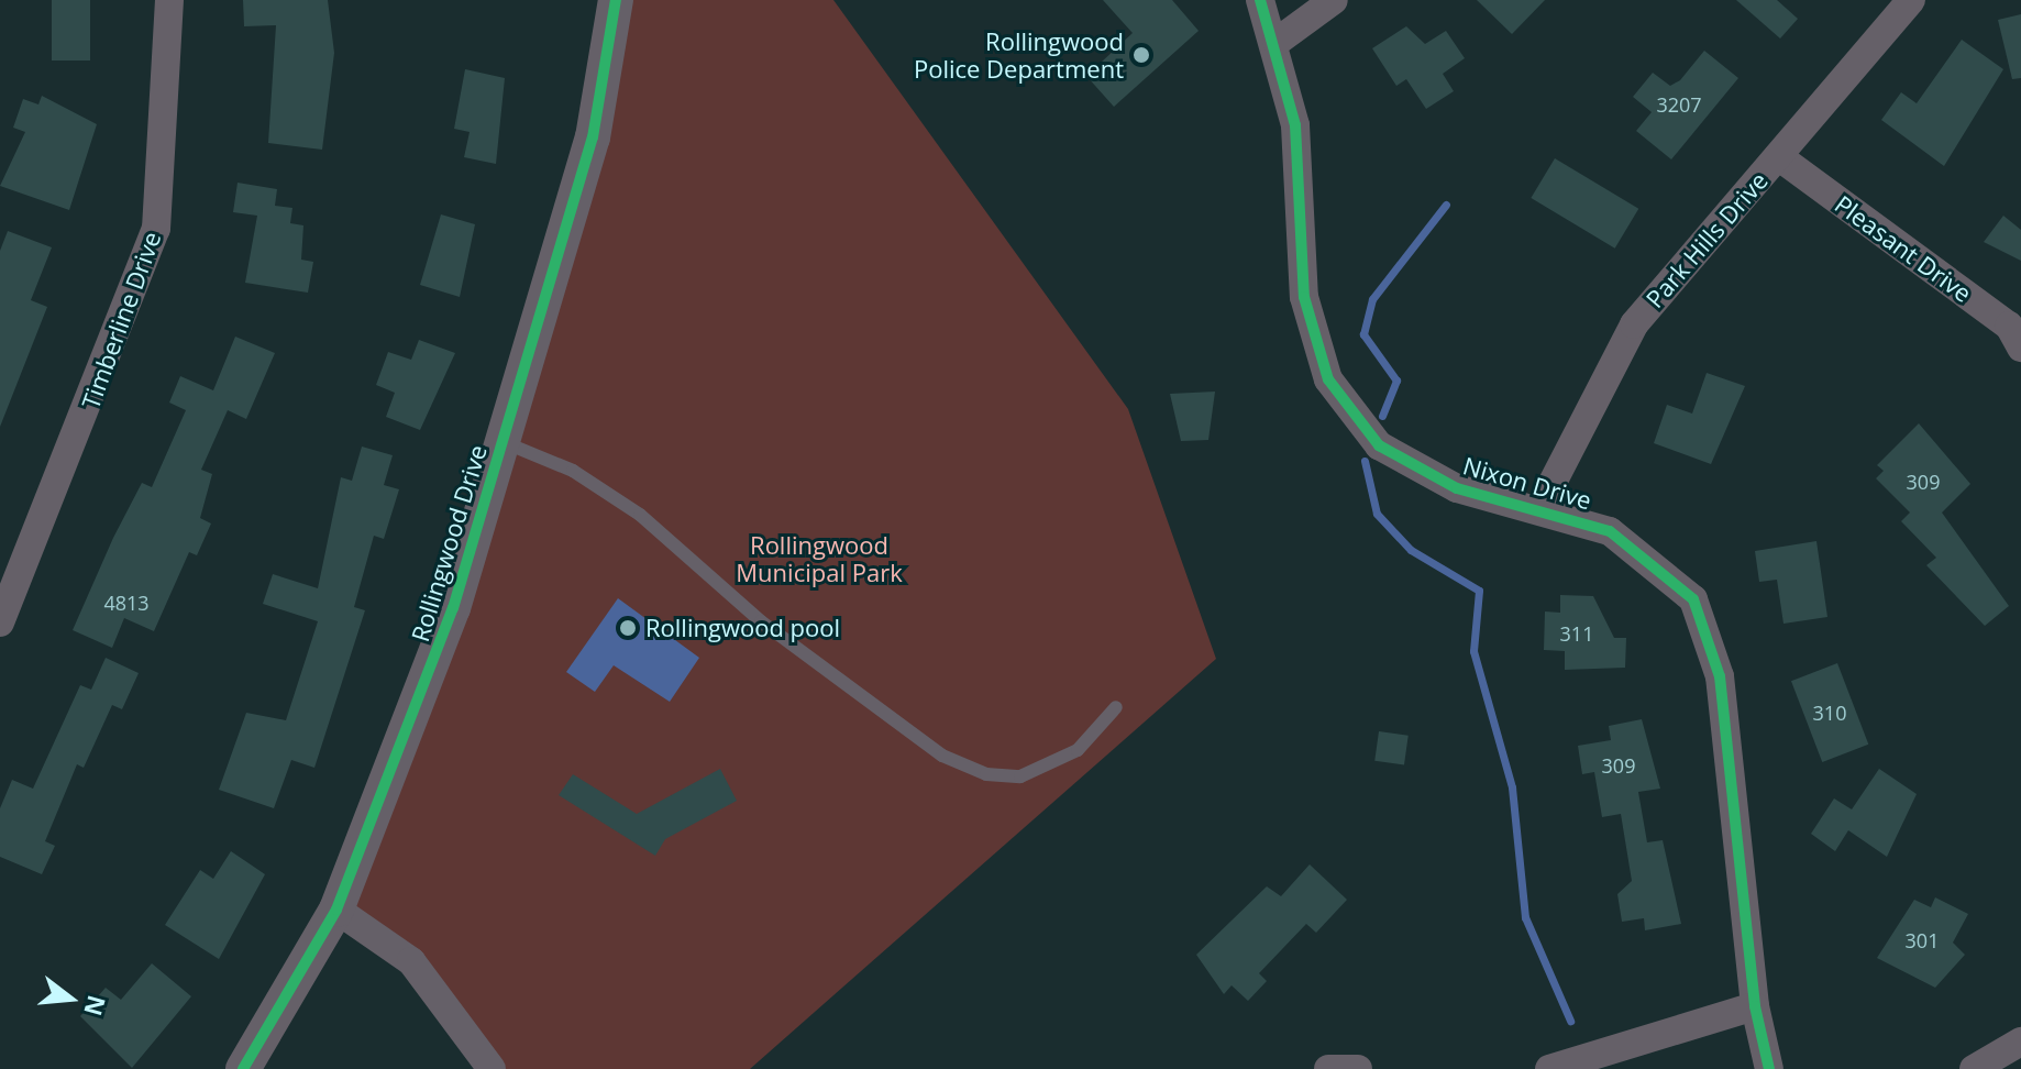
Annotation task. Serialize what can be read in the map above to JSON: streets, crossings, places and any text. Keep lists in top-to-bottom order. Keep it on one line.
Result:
{"streets":{"street":["Park Hills Drive","Pleasant Drive","Timberline Drive","Nixon Drive","Rollingwood Drive"]},"crossings":[["Park Hills Drive","Pleasant Drive"],["Park Hills Drive","Nixon Drive"]],"parks":["Rollingwood Municipal Park"],"places":["Rollingwood Police Department","Rollingwood pool"],"house_numbers":["3207","309","4813","311","310","309","301"],"north":"right"}
